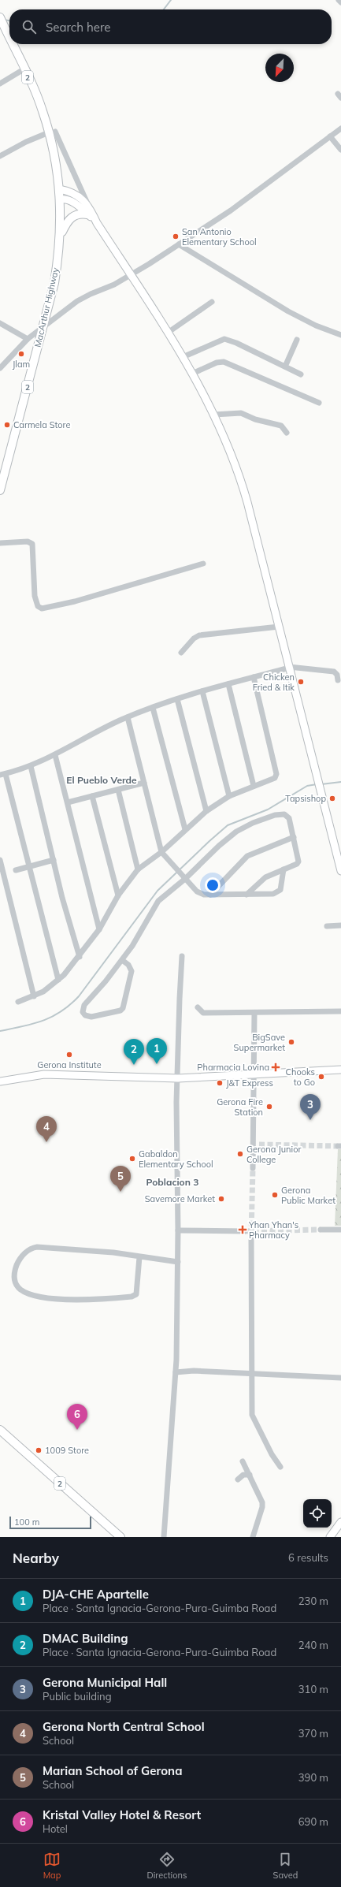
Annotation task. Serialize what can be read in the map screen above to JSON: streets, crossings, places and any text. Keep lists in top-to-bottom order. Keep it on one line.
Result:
{"streets":{"highway":["2","MacArthur Highway"]},"districts":["El Pueblo Verde","Poblacion 3"],"places":{"other":["San Antonio Elementary School","Jlam","Carmela Store","Chicken Fried & Itik","Tapsishop","BigSave Supermarket","Gerona Institute","Chooks to Go","J&T Express","Gerona Fire Station","Gerona Junior College","Gabaldon Elementary School","Gerona Public Market","Savemore Market","1009 Store"],"health":["Pharmacia Lovina","Yhan Yhan's Pharmacy"]},"scale_bar":"100 m","north":"bottom left","page":{"search":"Search here","pins":["1","2","3","4","5","6"],"scale":"100 m","heading":["Nearby","6 results"],"list":[{"mark":"1","name":"DJA-CHE Apartelle","note":"Place · Santa Ignacia-Gerona-Pura-Guimba Road","value":"230 m"},{"mark":"2","name":"DMAC Building","note":"Place · Santa Ignacia-Gerona-Pura-Guimba Road","value":"240 m"},{"mark":"3","name":"Gerona Municipal Hall","note":"Public building","value":"310 m"},{"mark":"4","name":"Gerona North Central School","note":"School","value":"370 m"},{"mark":"5","name":"Marian School of Gerona","note":"School","value":"390 m"},{"mark":"6","name":"Kristal Valley Hotel & Resort","note":"Hotel","value":"690 m"}],"nav":["Map","Directions","Saved"]}}
